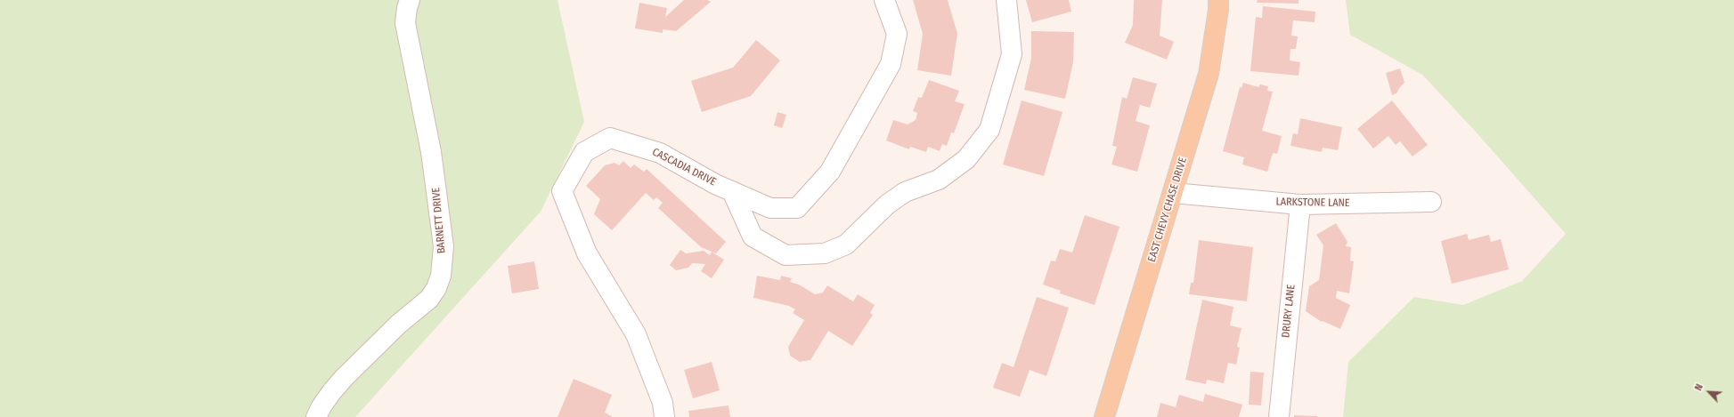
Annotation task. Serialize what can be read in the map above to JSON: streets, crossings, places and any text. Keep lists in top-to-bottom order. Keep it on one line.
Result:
{"streets":{"main road":["EAST CHEVY CHASE DRIVE"],"street":["CASCADIA DRIVE","LARKSTONE LANE","BARNETT DRIVE","DRURY LANE"]},"crossings":[["LARKSTONE LANE","EAST CHEVY CHASE DRIVE"],["LARKSTONE LANE","DRURY LANE"]],"north":"top left"}
